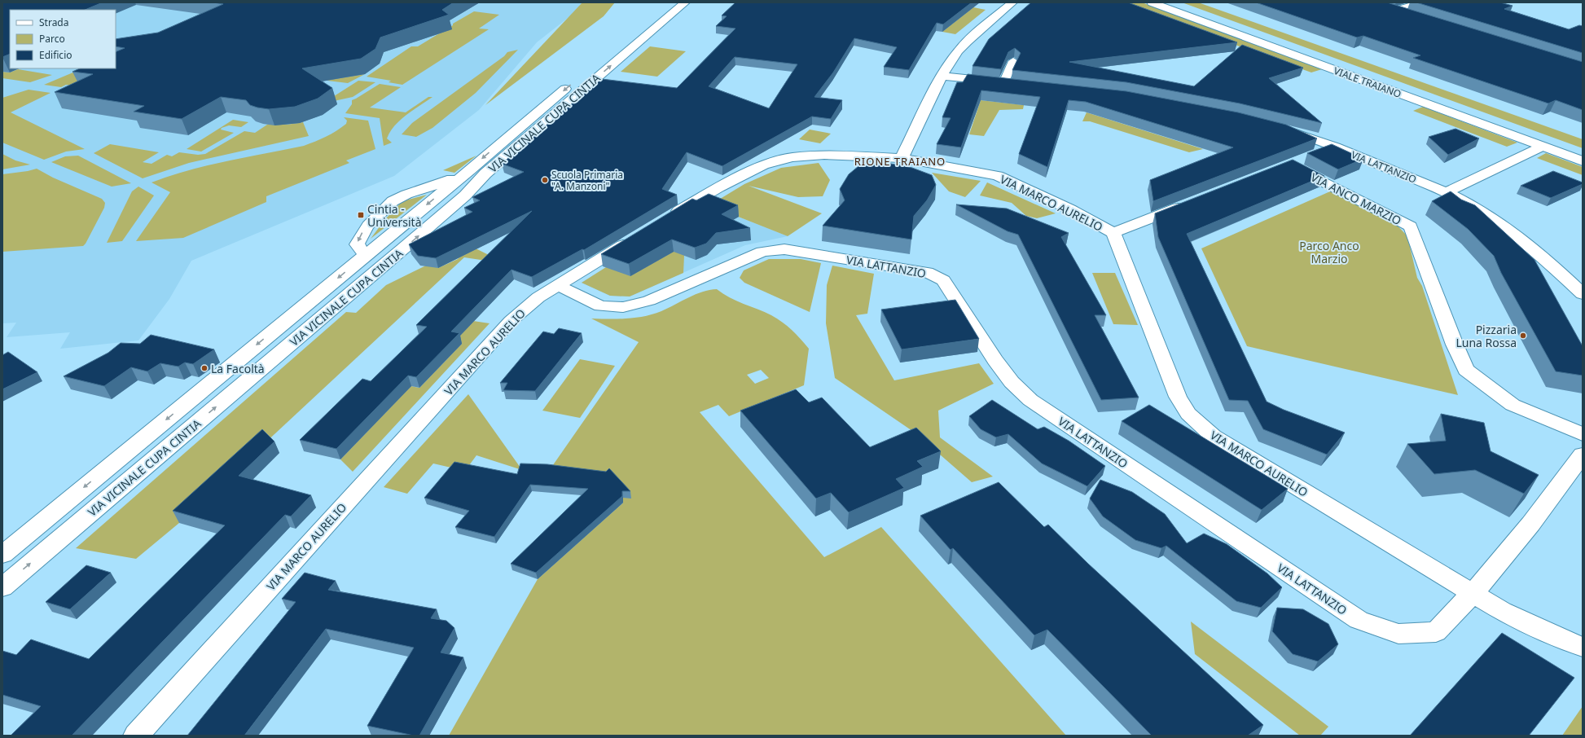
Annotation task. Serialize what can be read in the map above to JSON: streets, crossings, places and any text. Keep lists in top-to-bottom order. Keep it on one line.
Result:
{"streets":{"street":["VIALE TRAIANO","VIA VICINALE CUPA CINTIA","VIA LATTANZIO","VIA ANCO MARZIO","VIA MARCO AURELIO"]},"crossings":[["VIA LATTANZIO","VIA ANCO MARZIO"],["VIA LATTANZIO","VIA MARCO AURELIO"]],"districts":["RIONE TRAIANO"],"parks":["Parco Anco Marzio"],"places":{"other":["Scuola Primaria \"A. Manzoni\"","Pizzaria Luna Rossa","La Facoltà"],"transit":["Cintia - Università"]},"legend":["Strada","Parco","Edificio"]}
